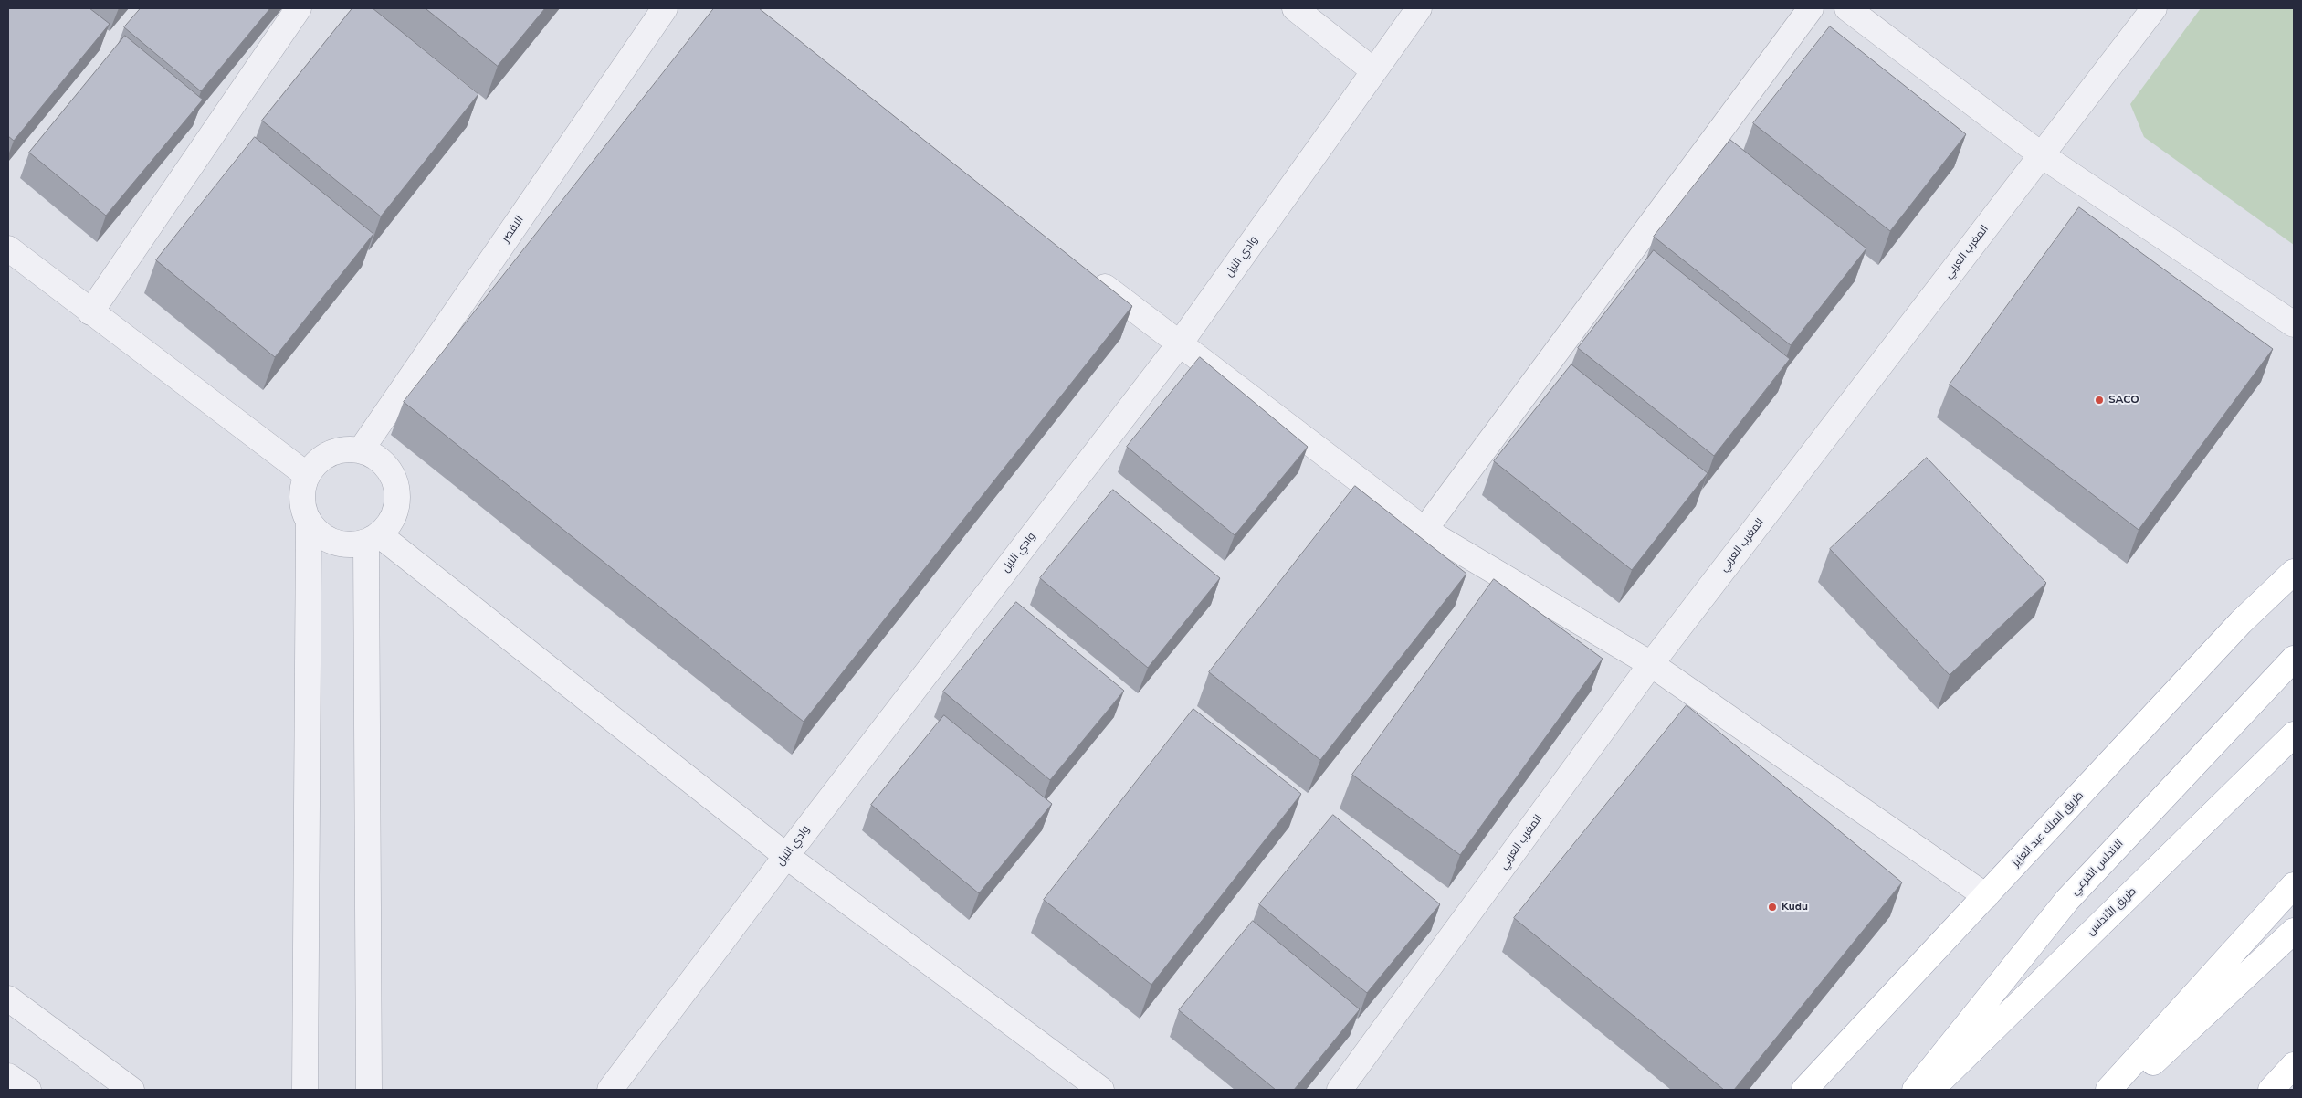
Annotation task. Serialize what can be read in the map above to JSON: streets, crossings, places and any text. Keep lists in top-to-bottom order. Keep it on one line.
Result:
{"streets":{"main road":["طريق الملك عبد العزيز","الاندلس الفرعي","طريق الأندلس"],"street":["الاقصر","المغرب العربي","وادي النيل"]},"places":["SACO","Kudu"]}
